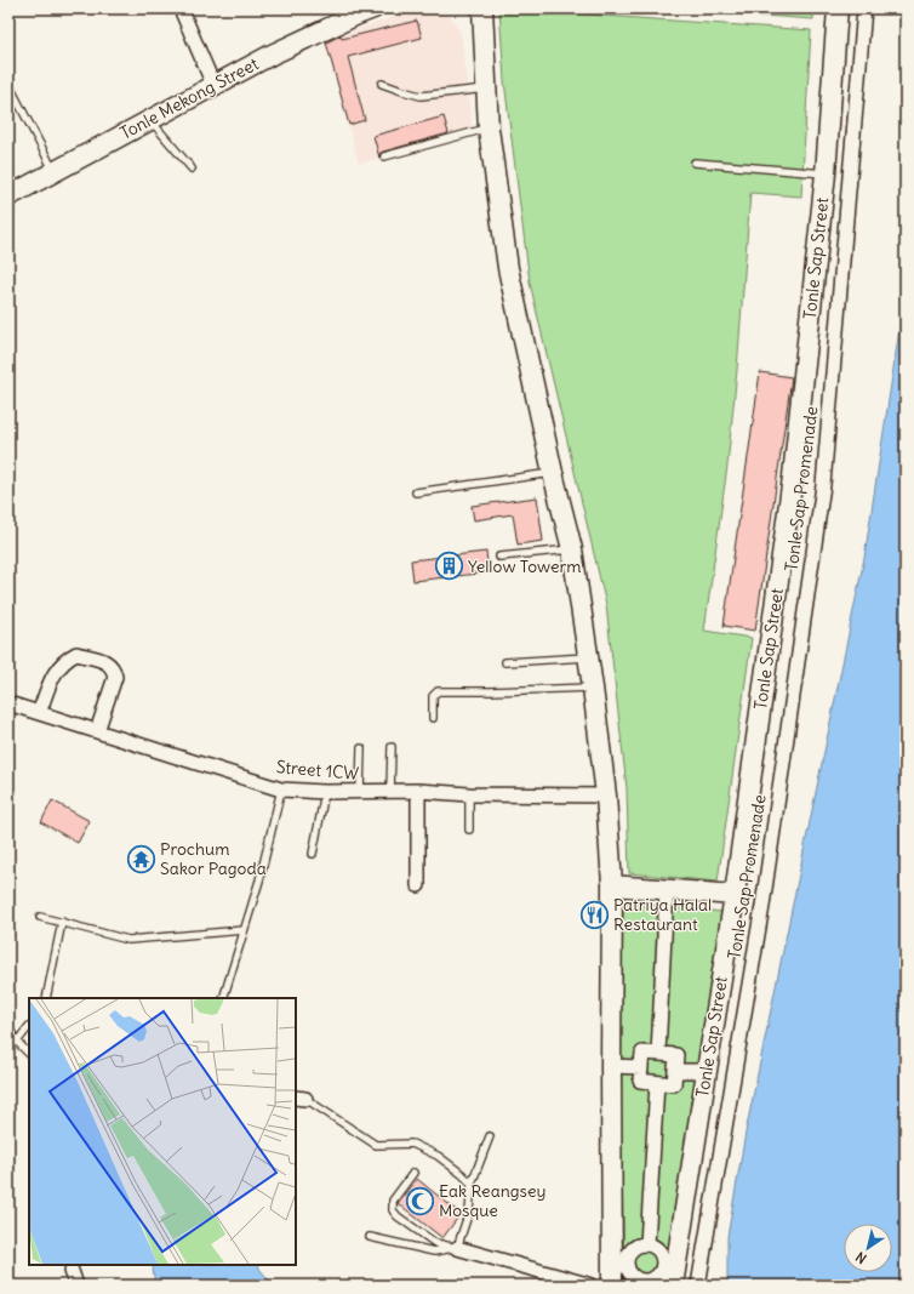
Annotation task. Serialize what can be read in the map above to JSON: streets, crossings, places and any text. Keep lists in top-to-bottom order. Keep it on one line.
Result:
{"streets":{"street":["Tonle Mekong Street","Tonle Sap Street","Tonle Sap Promenade","Street 1CW"]},"places":{"building":["Yellow Towerm"],"temple":["Prochum Sakor Pagoda"],"restaurant":["Patriya Halal Restaurant"],"mosque":["Eak Reangsey Mosque"]},"north":"bottom left"}
